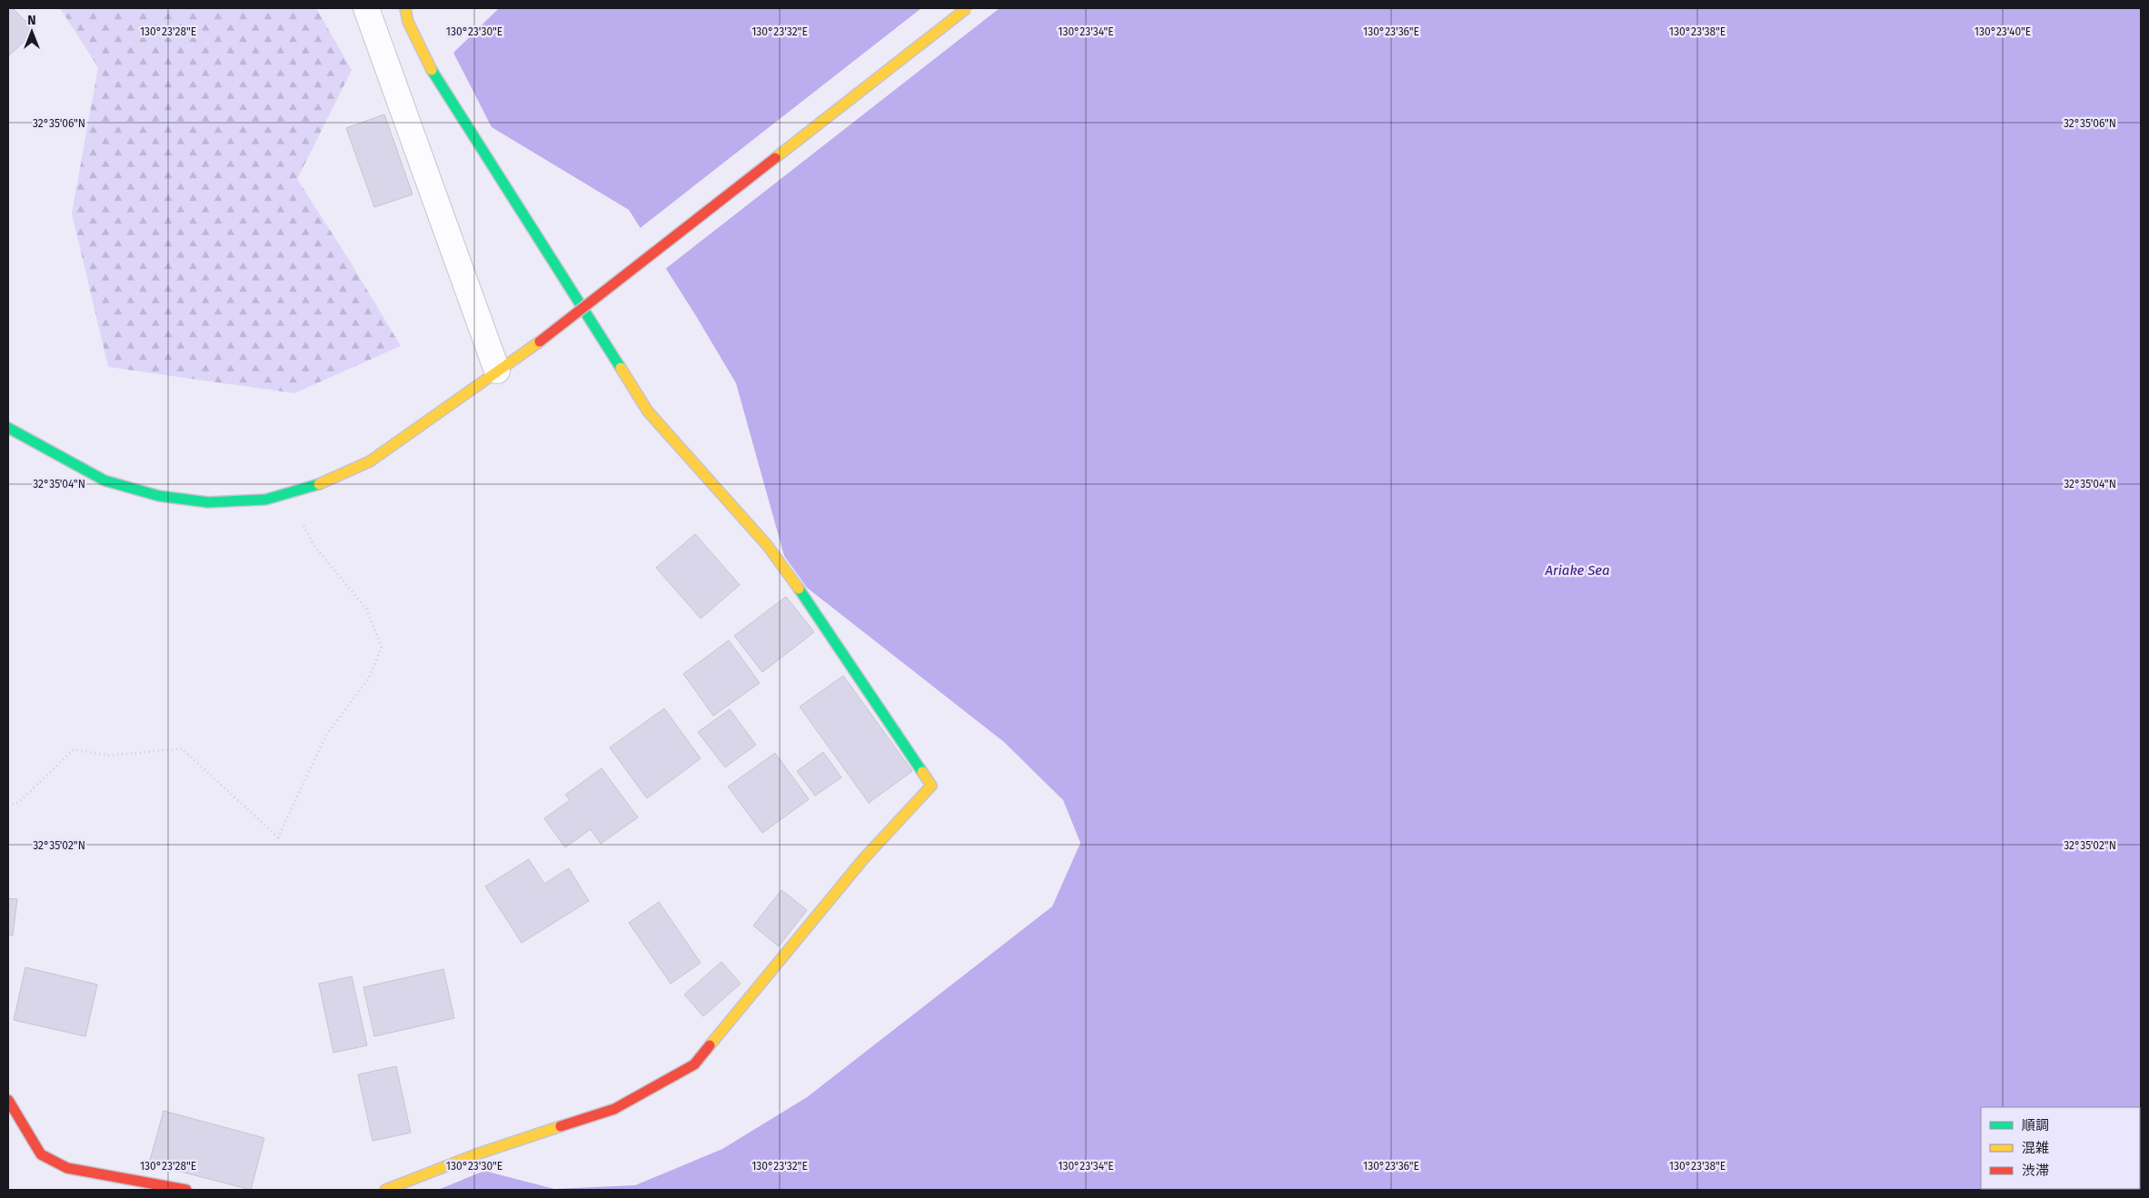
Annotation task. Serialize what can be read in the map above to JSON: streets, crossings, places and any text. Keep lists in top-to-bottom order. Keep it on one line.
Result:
{"water":["Ariake Sea"],"legend":["順調","混雑","渋滞"],"north":"top","coordinates":["130°23'28\"E","130°23'30\"E","130°23'32\"E","130°23'34\"E","130°23'36\"E","130°23'38\"E","130°23'40\"E","32°35'06\"N","32°35'04\"N","32°35'02\"N"]}
